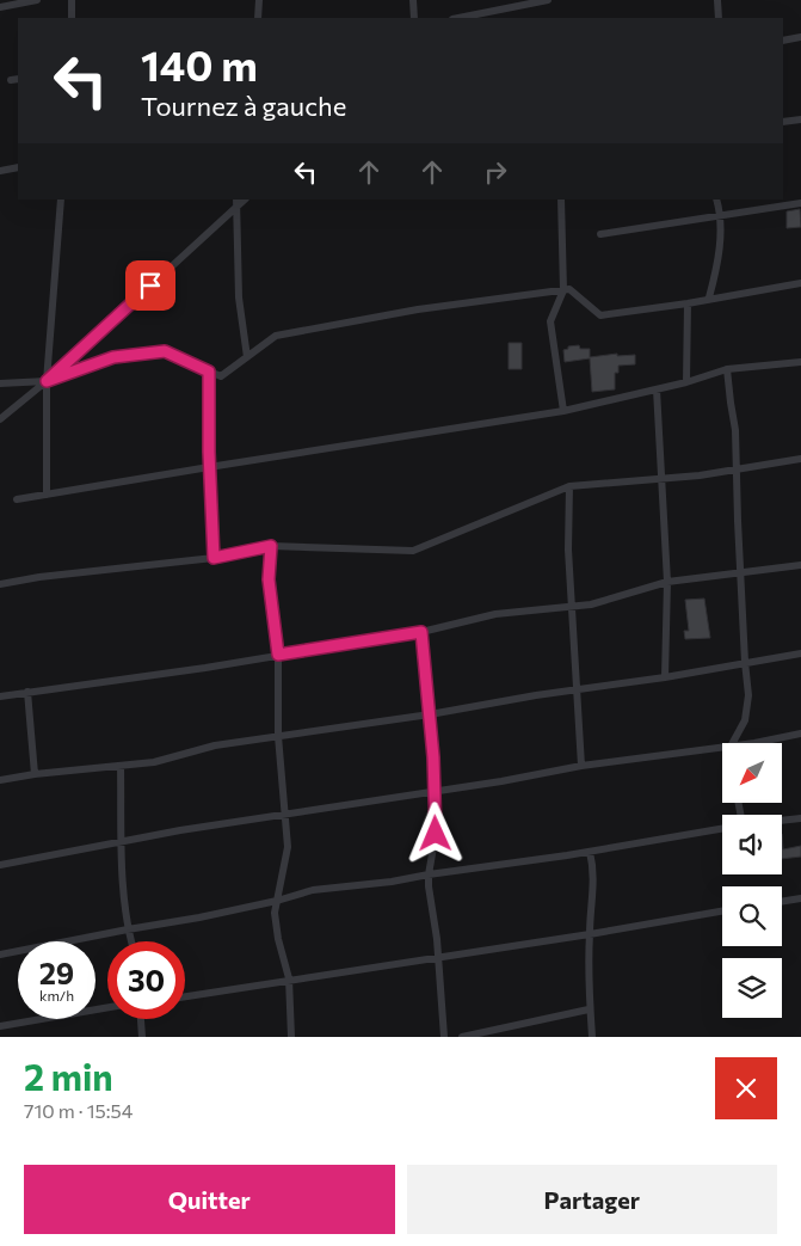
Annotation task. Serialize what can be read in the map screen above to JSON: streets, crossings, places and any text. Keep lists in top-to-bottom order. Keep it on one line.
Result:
{"north":"bottom left","page":{"turn":["140 m","Tournez à gauche"],"speed":"29 km/h","limit":"30","heading":["2 min","710 m · 15:54"],"buttons":["Quitter","Partager"]}}
